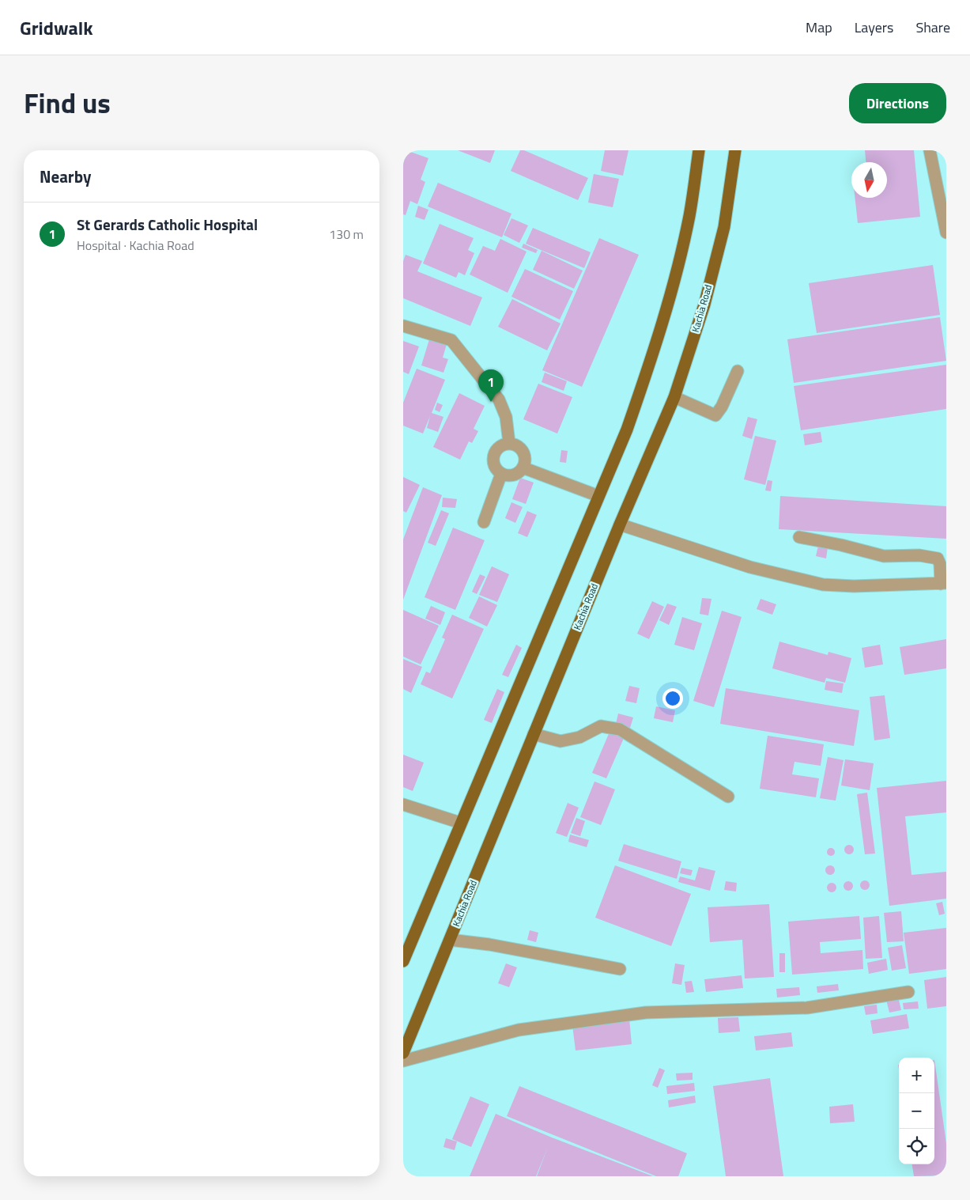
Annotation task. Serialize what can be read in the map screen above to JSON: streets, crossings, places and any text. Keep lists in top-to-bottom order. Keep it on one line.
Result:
{"streets":{"main road":["Kachia Road"]},"north":"bottom","page":{"header":"Gridwalk","nav":["Map","Layers","Share"],"title":"Find us","buttons":"Directions","heading":"Nearby","list":[{"mark":"1","name":"St Gerards Catholic Hospital","note":"Hospital · Kachia Road","value":"130 m"}],"pins":"1","map_buttons":["+","−"]}}
